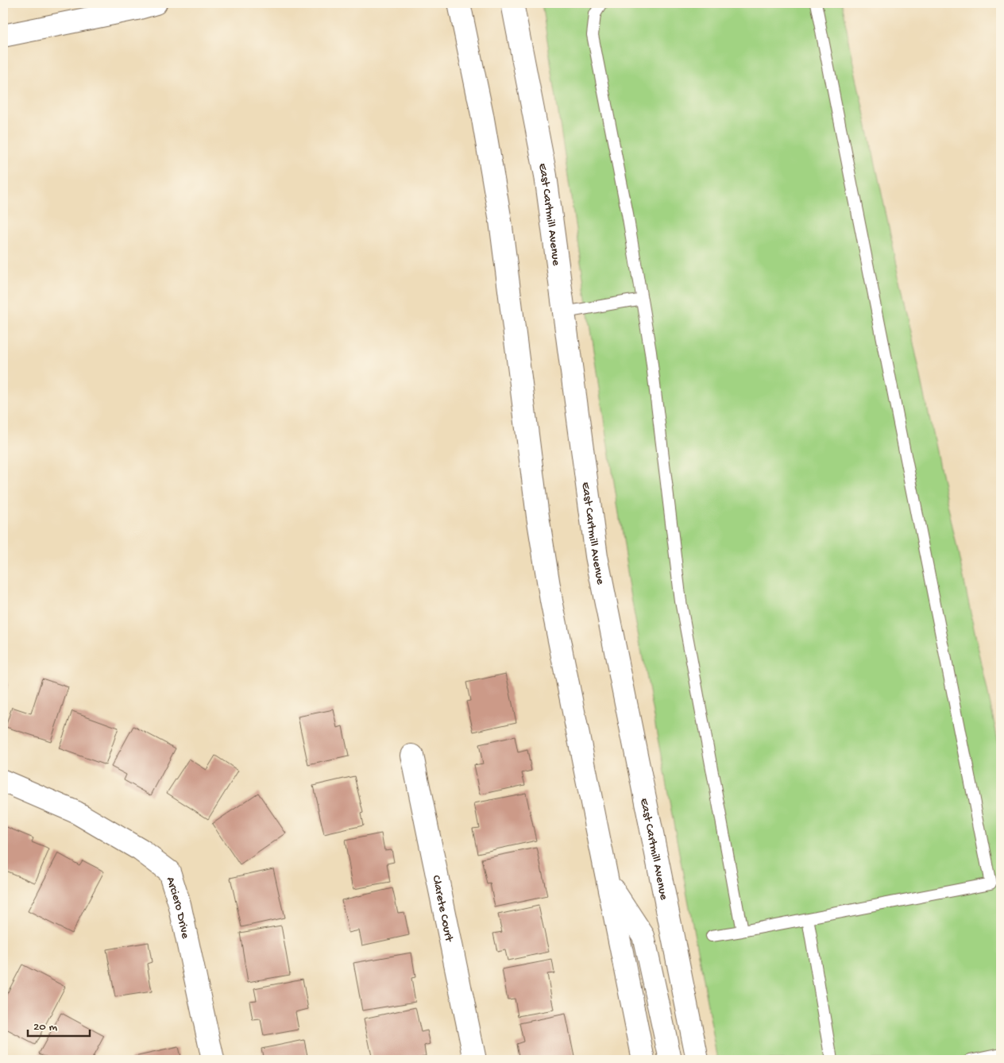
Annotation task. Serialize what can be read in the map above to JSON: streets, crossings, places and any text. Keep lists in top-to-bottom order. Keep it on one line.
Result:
{"streets":{"main road":["East Cartmill Avenue","Arciero Drive","Clarete Court"]},"scale_bar":"20 m"}
